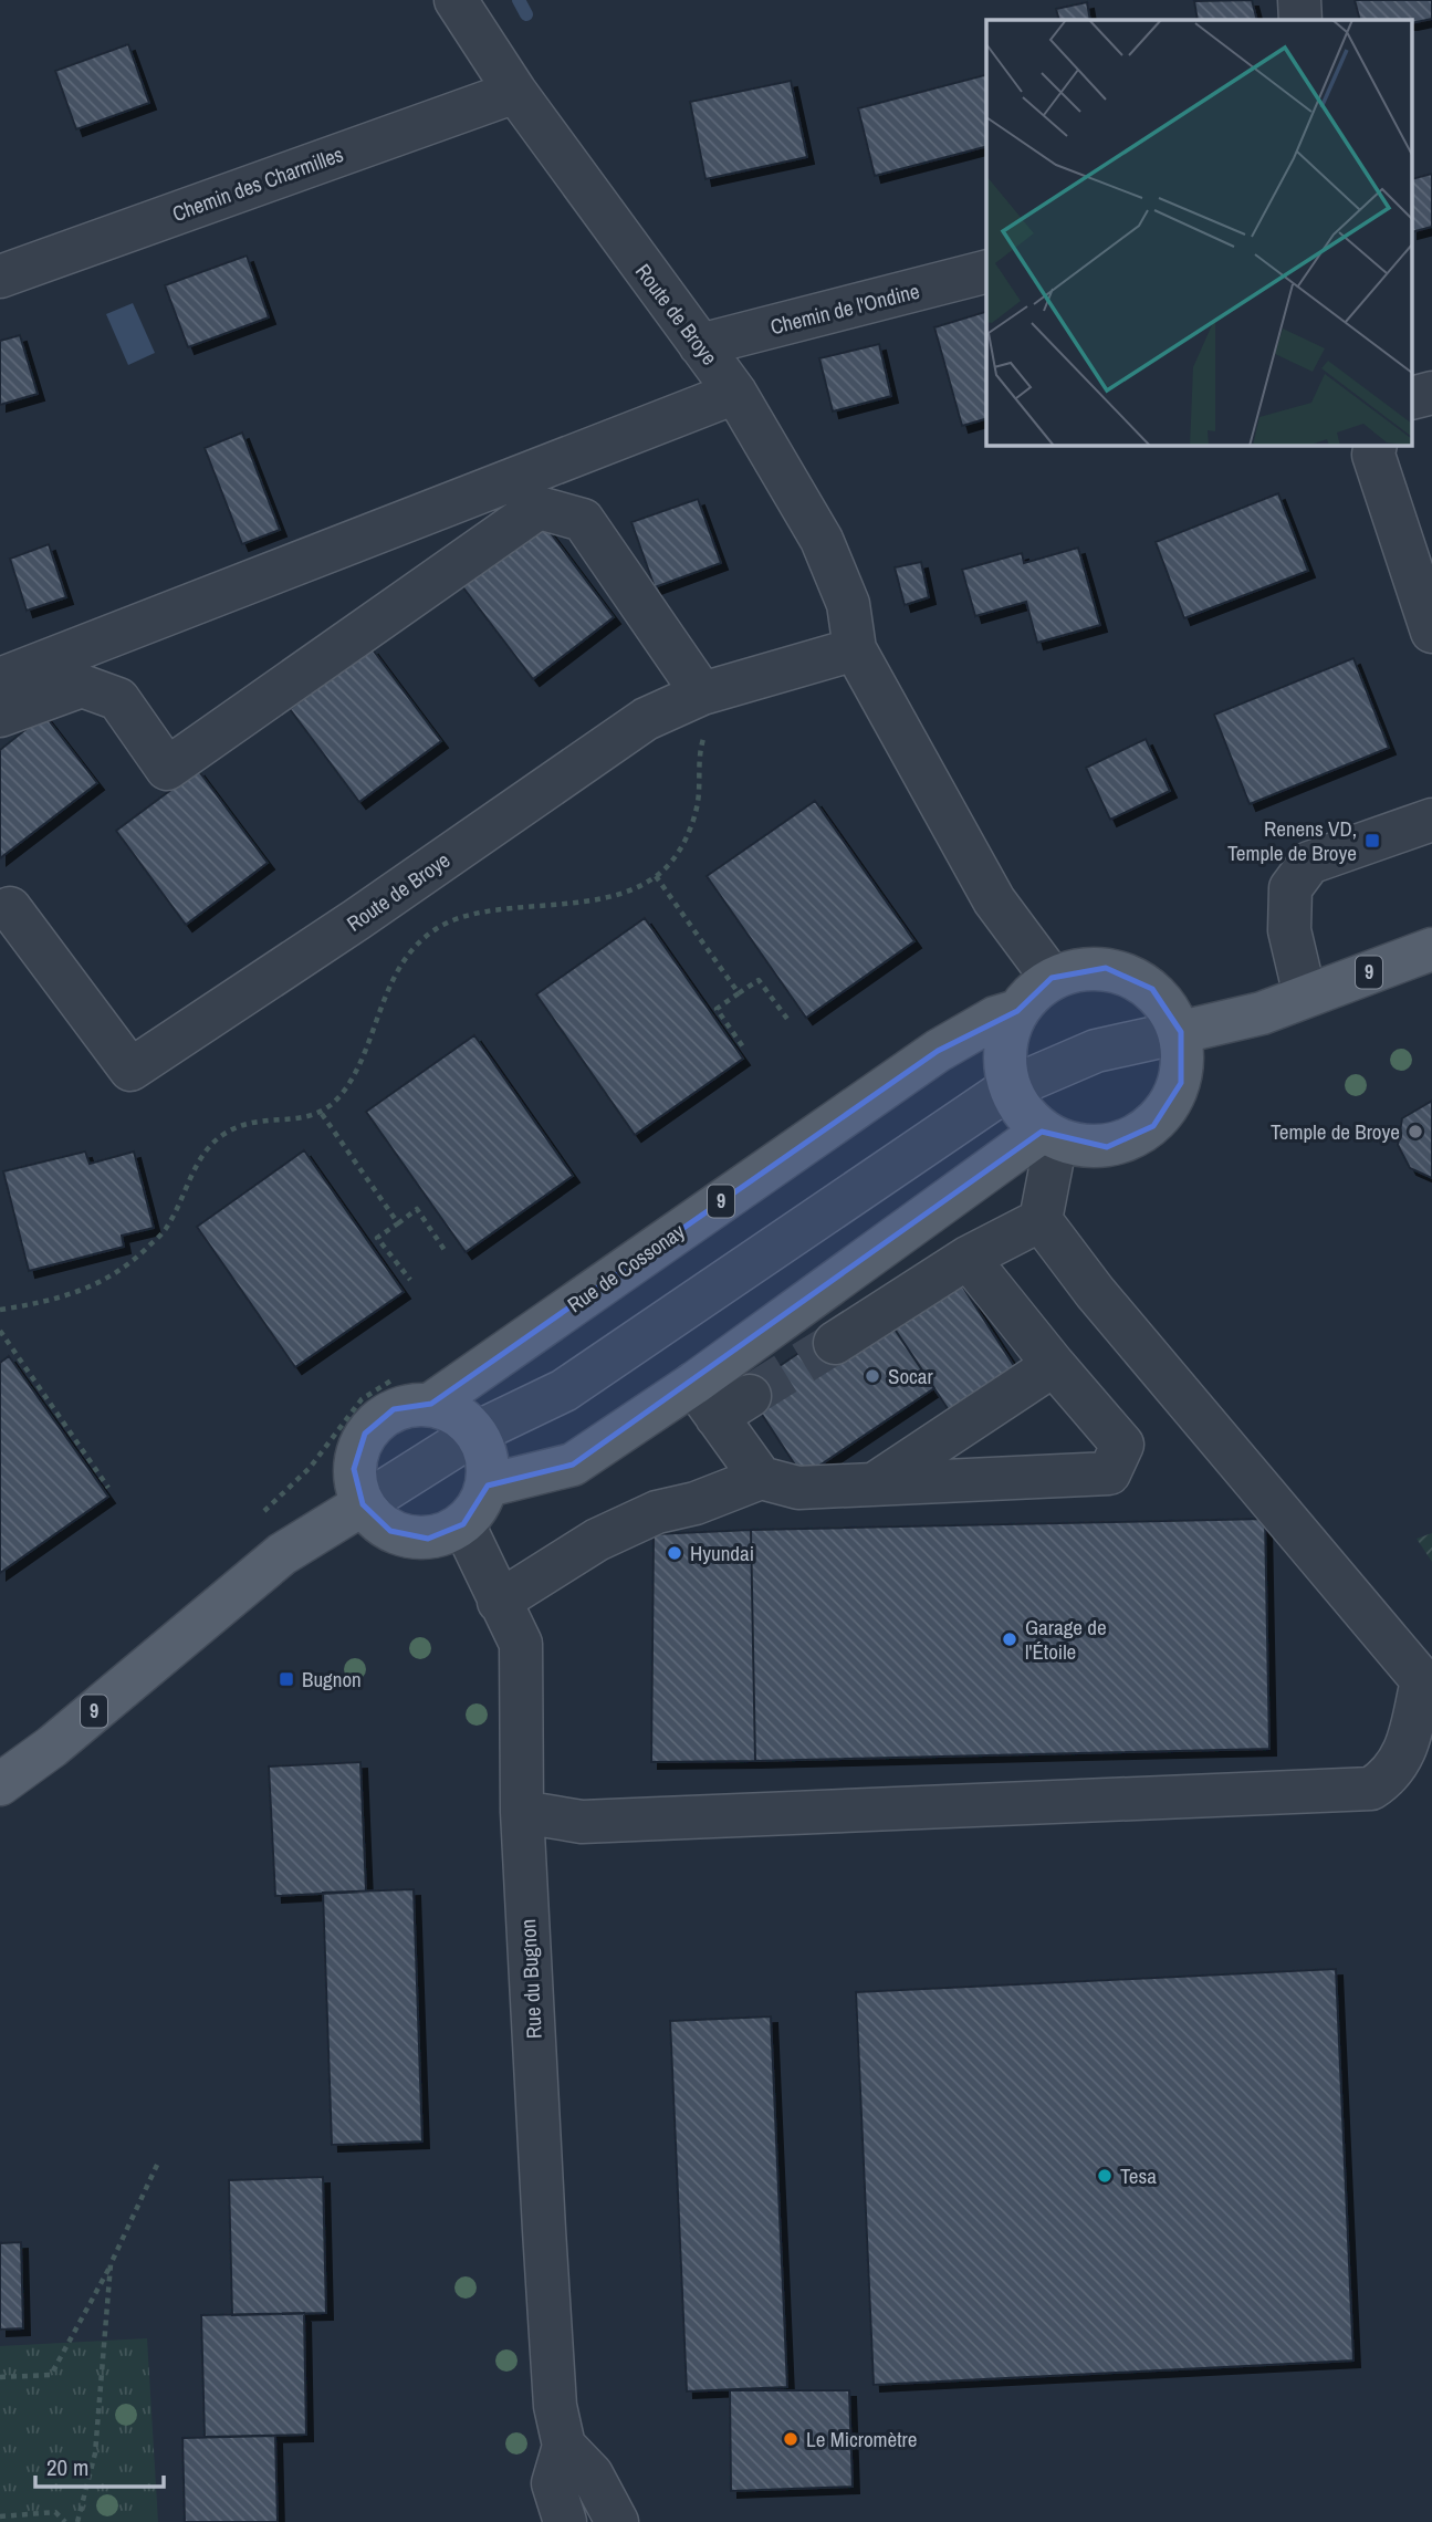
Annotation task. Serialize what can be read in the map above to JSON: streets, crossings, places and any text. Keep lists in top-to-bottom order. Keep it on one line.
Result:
{"streets":{"main road":["9","Rue de Cossonay"],"street":["Chemin des Charmilles","Chemin de l'Ondine","Route de Broye","Rue du Bugnon"]},"crossings":[["Chemin des Charmilles","Route de Broye"],["Chemin de l'Ondine","Route de Broye"],["Route de Broye","9"],["9","Rue de Cossonay"]],"places":{"transit":["Renens VD, Temple de Broye","Bugnon"],"other":["Temple de Broye","Socar","Hyundai","Garage de l'Étoile","Tesa","Le Micromètre"]},"scale_bar":"20 m"}
